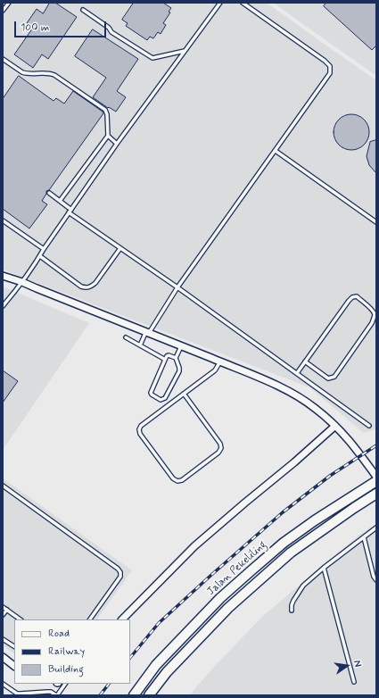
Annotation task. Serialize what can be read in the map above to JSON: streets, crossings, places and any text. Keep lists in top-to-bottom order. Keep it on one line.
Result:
{"streets":{"main road":["Jalan Pekeliling"]},"legend":["Road","Railway","Building"],"scale_bar":"100 m","north":"right"}
